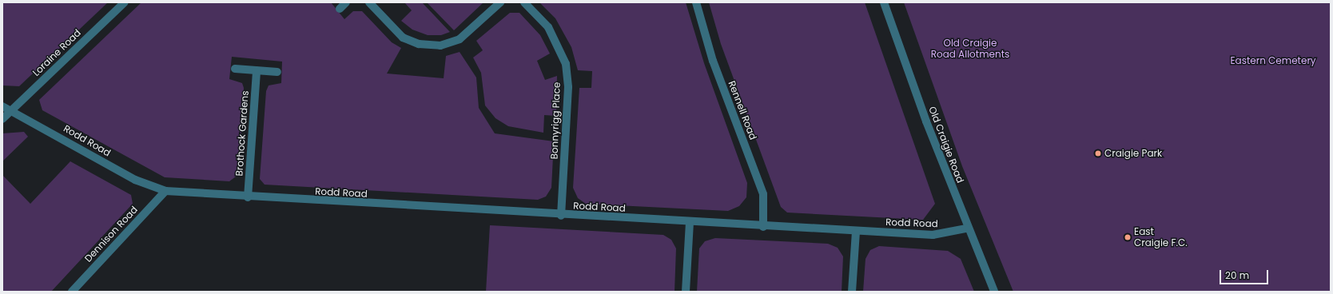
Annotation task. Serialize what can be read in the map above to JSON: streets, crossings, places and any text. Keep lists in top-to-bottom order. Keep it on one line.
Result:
{"streets":{"street":["Loraine Road","Rennell Road","Bonnyrigg Place","Brothock Gardens","Rodd Road","Old Craigie Road","Dennison Road"]},"crossings":[["Loraine Road","Rodd Road"],["Rennell Road","Rodd Road"],["Bonnyrigg Place","Rodd Road"],["Brothock Gardens","Rodd Road"],["Rodd Road","Old Craigie Road"],["Rodd Road","Dennison Road"]],"parks":["Old Craigie Road Allotments","Eastern Cemetery"],"places":["Craigie Park","East Craigie F.C."],"scale_bar":"20 m"}
